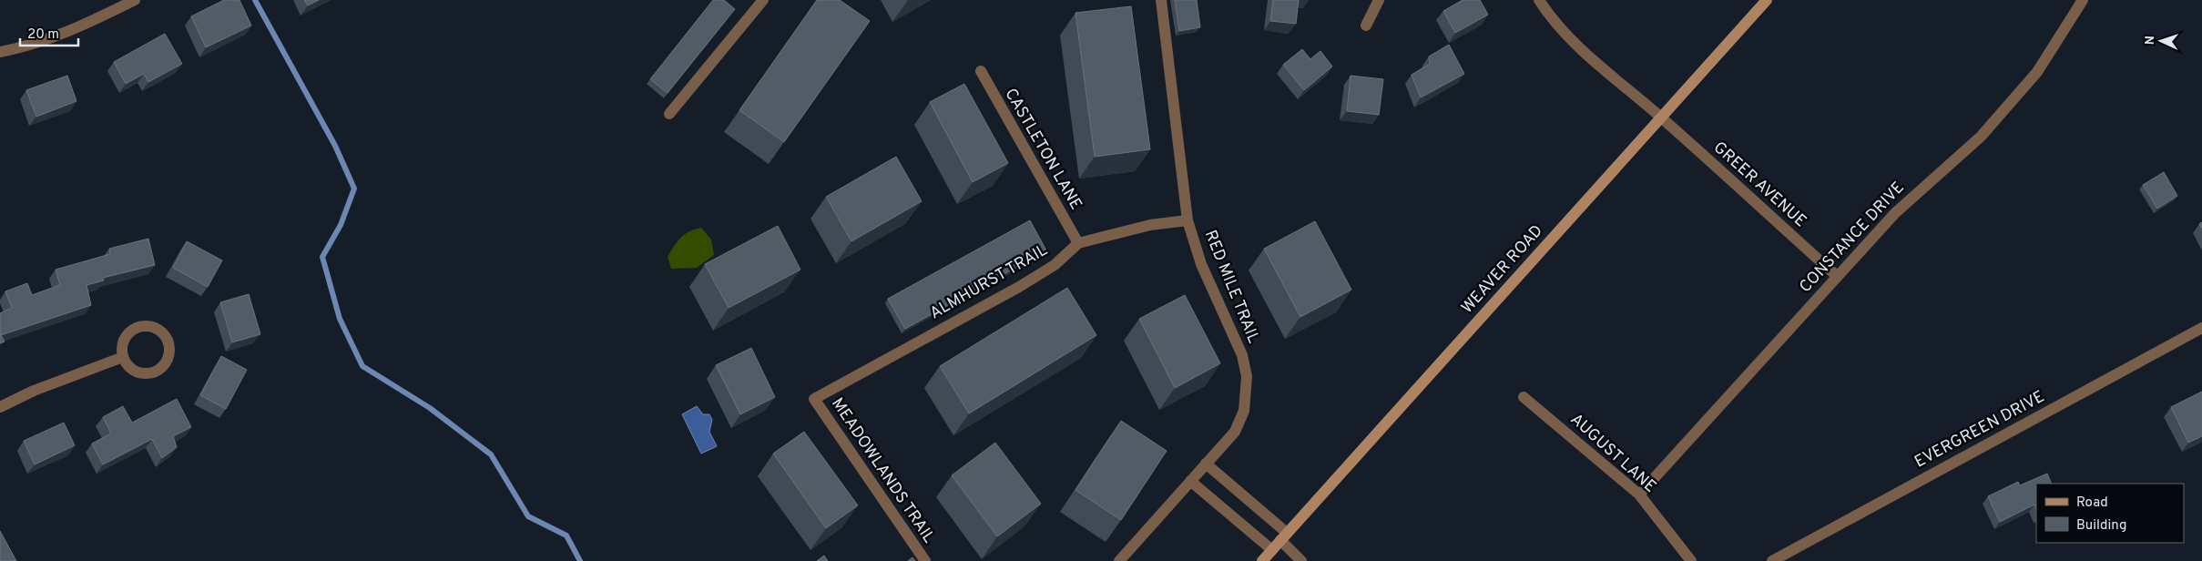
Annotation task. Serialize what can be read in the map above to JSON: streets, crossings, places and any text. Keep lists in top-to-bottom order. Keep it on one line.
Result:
{"streets":{"main road":["WEAVER ROAD"],"street":["CASTLETON LANE","GREER AVENUE","CONSTANCE DRIVE","ALMHURST TRAIL","RED MILE TRAIL","EVERGREEN DRIVE","AUGUST LANE","MEADOWLANDS TRAIL"]},"crossings":[["CASTLETON LANE","ALMHURST TRAIL"],["GREER AVENUE","CONSTANCE DRIVE"],["GREER AVENUE","WEAVER ROAD"],["CONSTANCE DRIVE","AUGUST LANE"],["ALMHURST TRAIL","MEADOWLANDS TRAIL"]],"legend":["Road","Building"],"scale_bar":"20 m","north":"left"}
